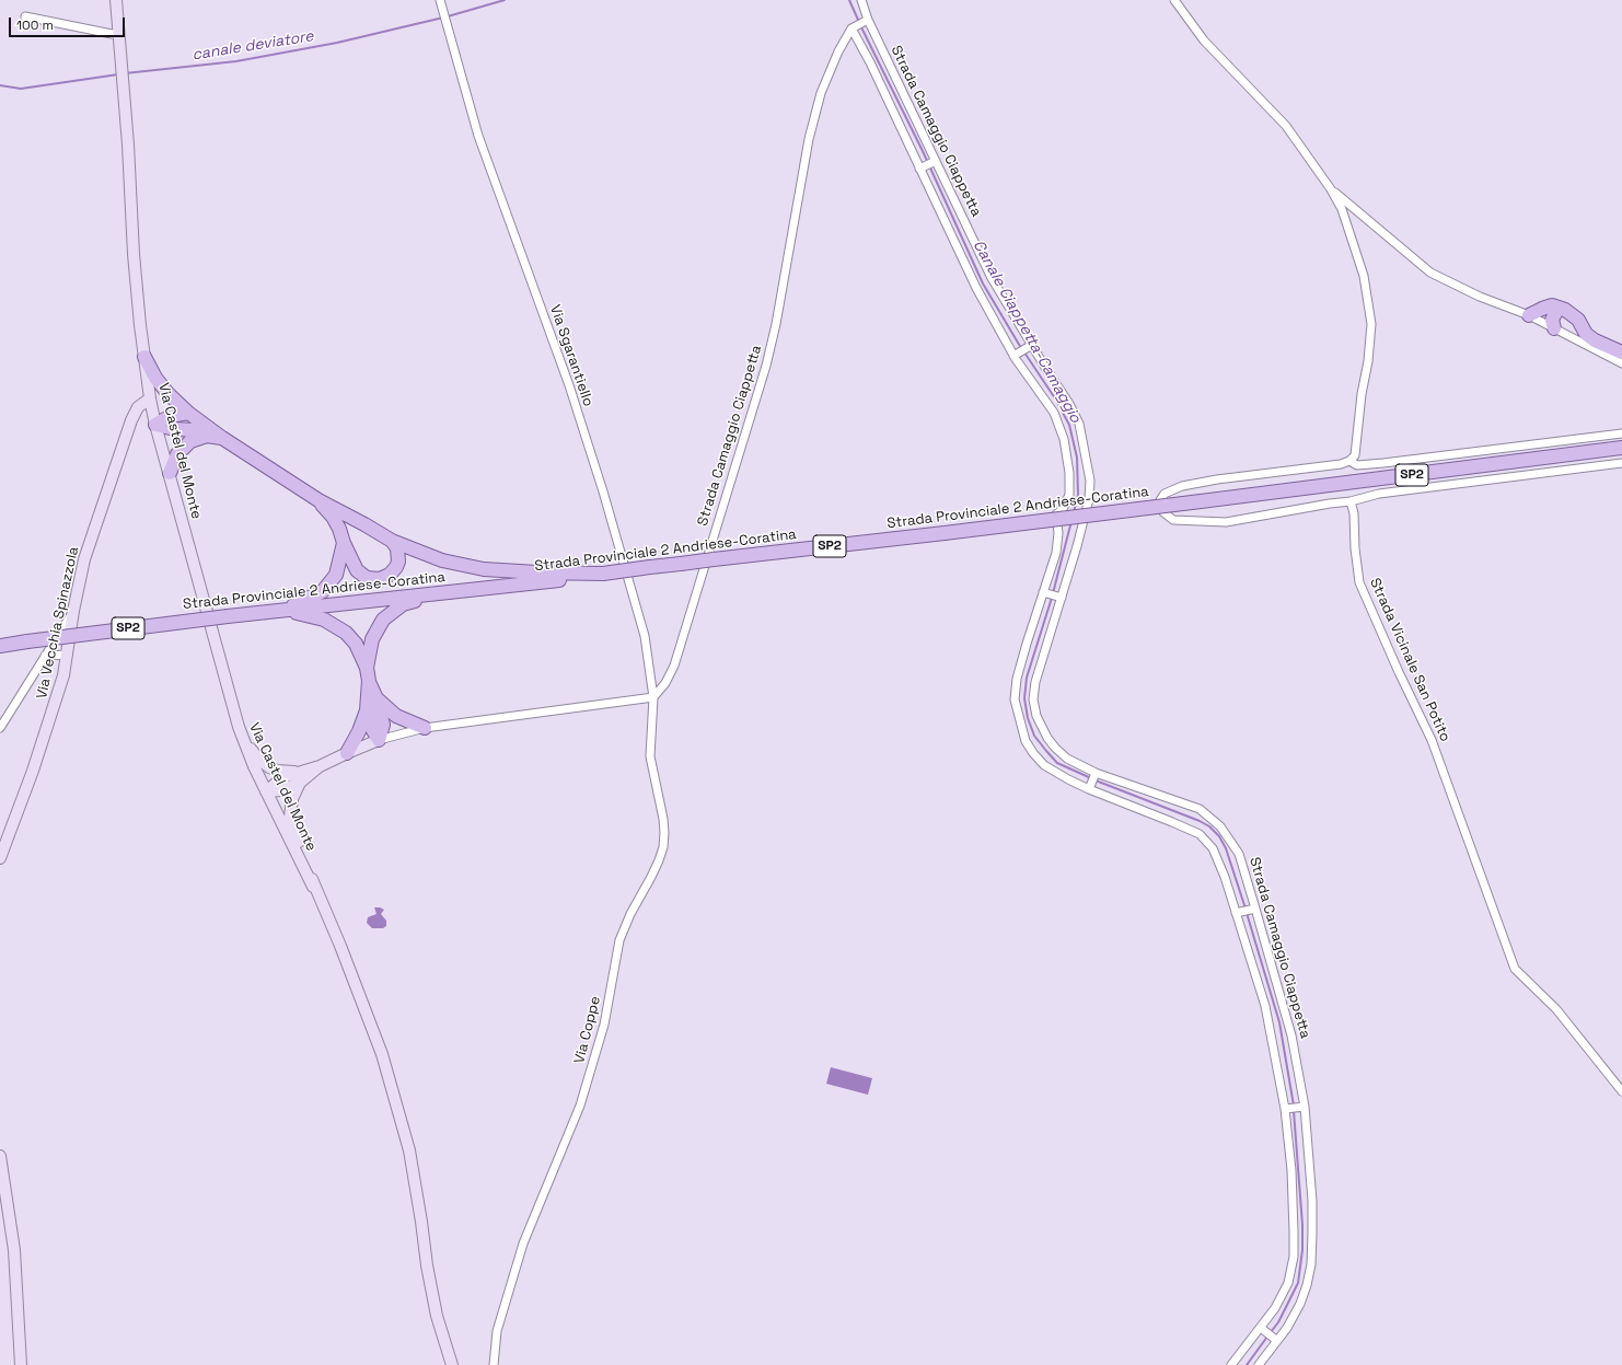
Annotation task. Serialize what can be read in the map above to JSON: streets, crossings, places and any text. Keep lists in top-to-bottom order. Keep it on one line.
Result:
{"streets":{"main road":["Via Castel del Monte","SP2","Strada Provinciale 2 Andriese-Coratina","Via Vecchia Spinazzola"],"street":["Strada Camaggio Ciappetta","Via Sgarantiello","Strada Vicinale San Potito","Via Coppe"]},"crossings":[["Strada Camaggio Ciappetta","Via Sgarantiello"],["Strada Camaggio Ciappetta","Via Coppe"],["Via Sgarantiello","Via Coppe"],["Via Castel del Monte","Via Vecchia Spinazzola"]],"water":["canale deviatore","Canale Ciappetta-Camaggio"],"scale_bar":"100 m"}
